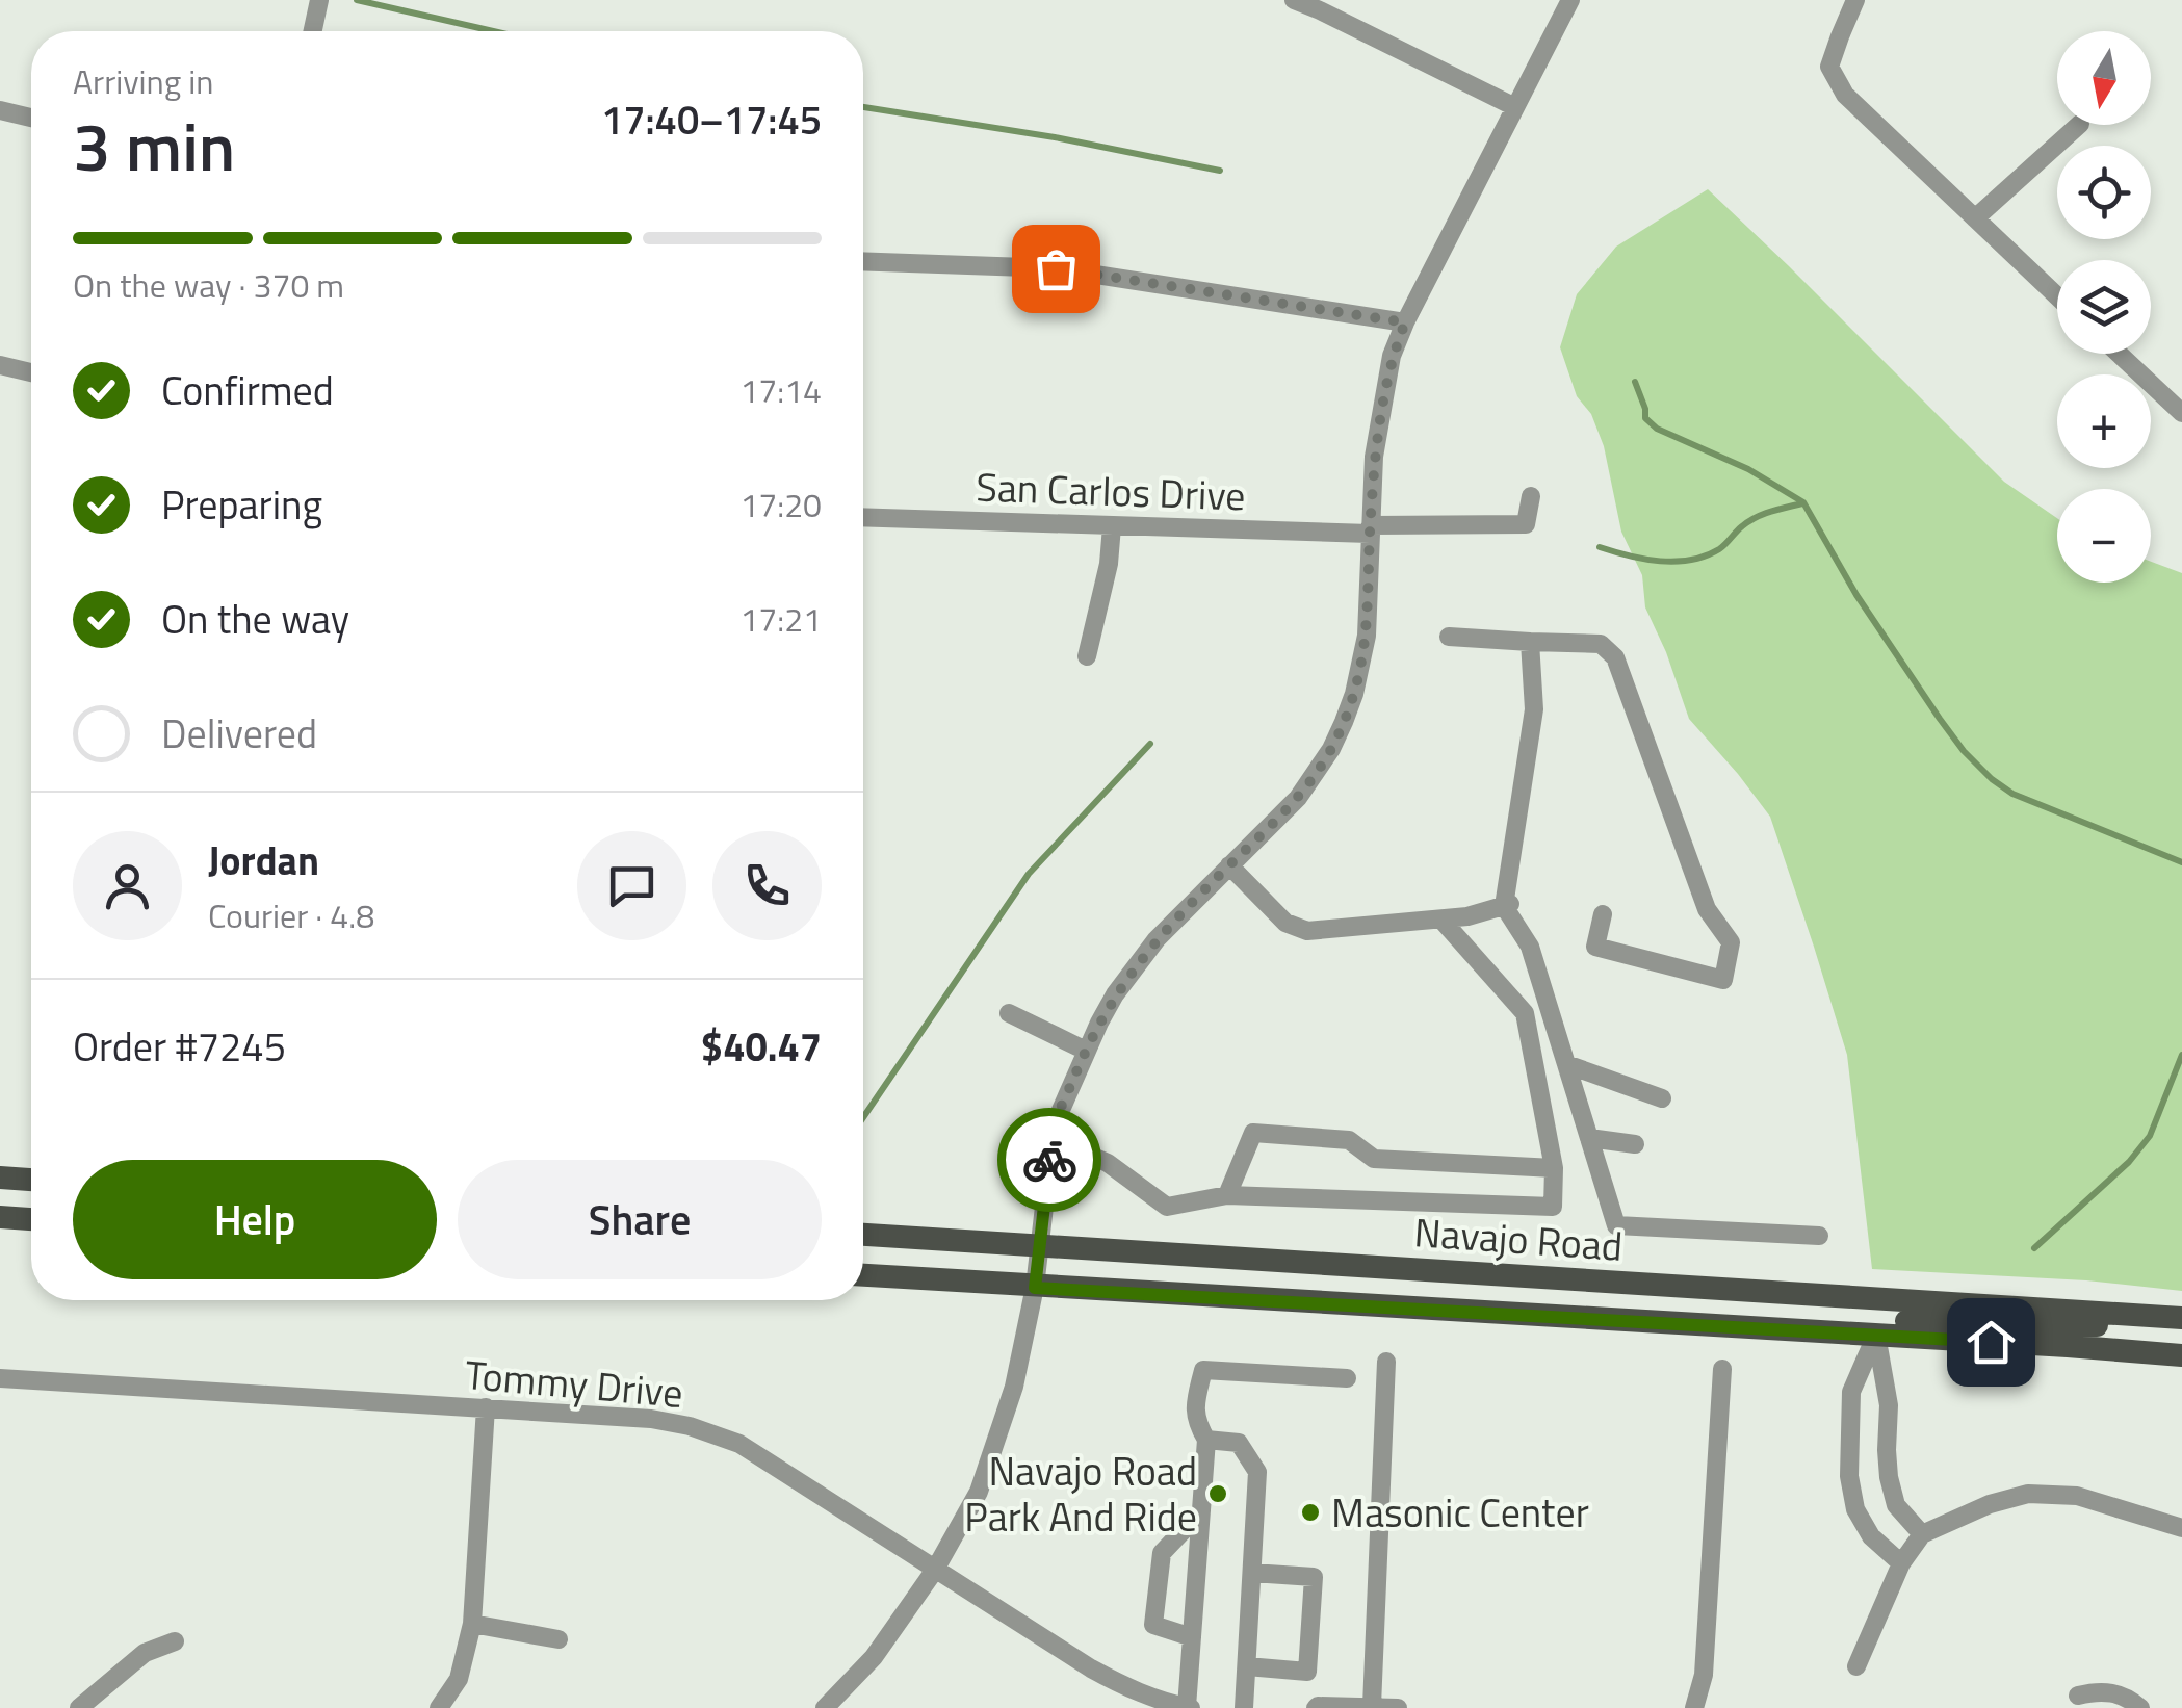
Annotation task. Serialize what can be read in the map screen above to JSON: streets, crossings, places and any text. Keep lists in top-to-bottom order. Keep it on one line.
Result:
{"streets":{"main road":["Navajo Road"],"street":["San Carlos Drive","Tommy Drive"]},"places":["Navajo Road Park And Ride","Masonic Center"],"north":"bottom","page":{"map_buttons":["+","−"],"heading":["3 min","Arriving in","17:40–17:45"],"panel":["Jordan","Courier · 4.8","Order #7245","$40.47"],"bar":"On the way · 370 m","list":[["Confirmed","17:14"],["Preparing","17:20"],["On the way","17:21"],"Delivered"],"buttons":["Help","Share"]}}
